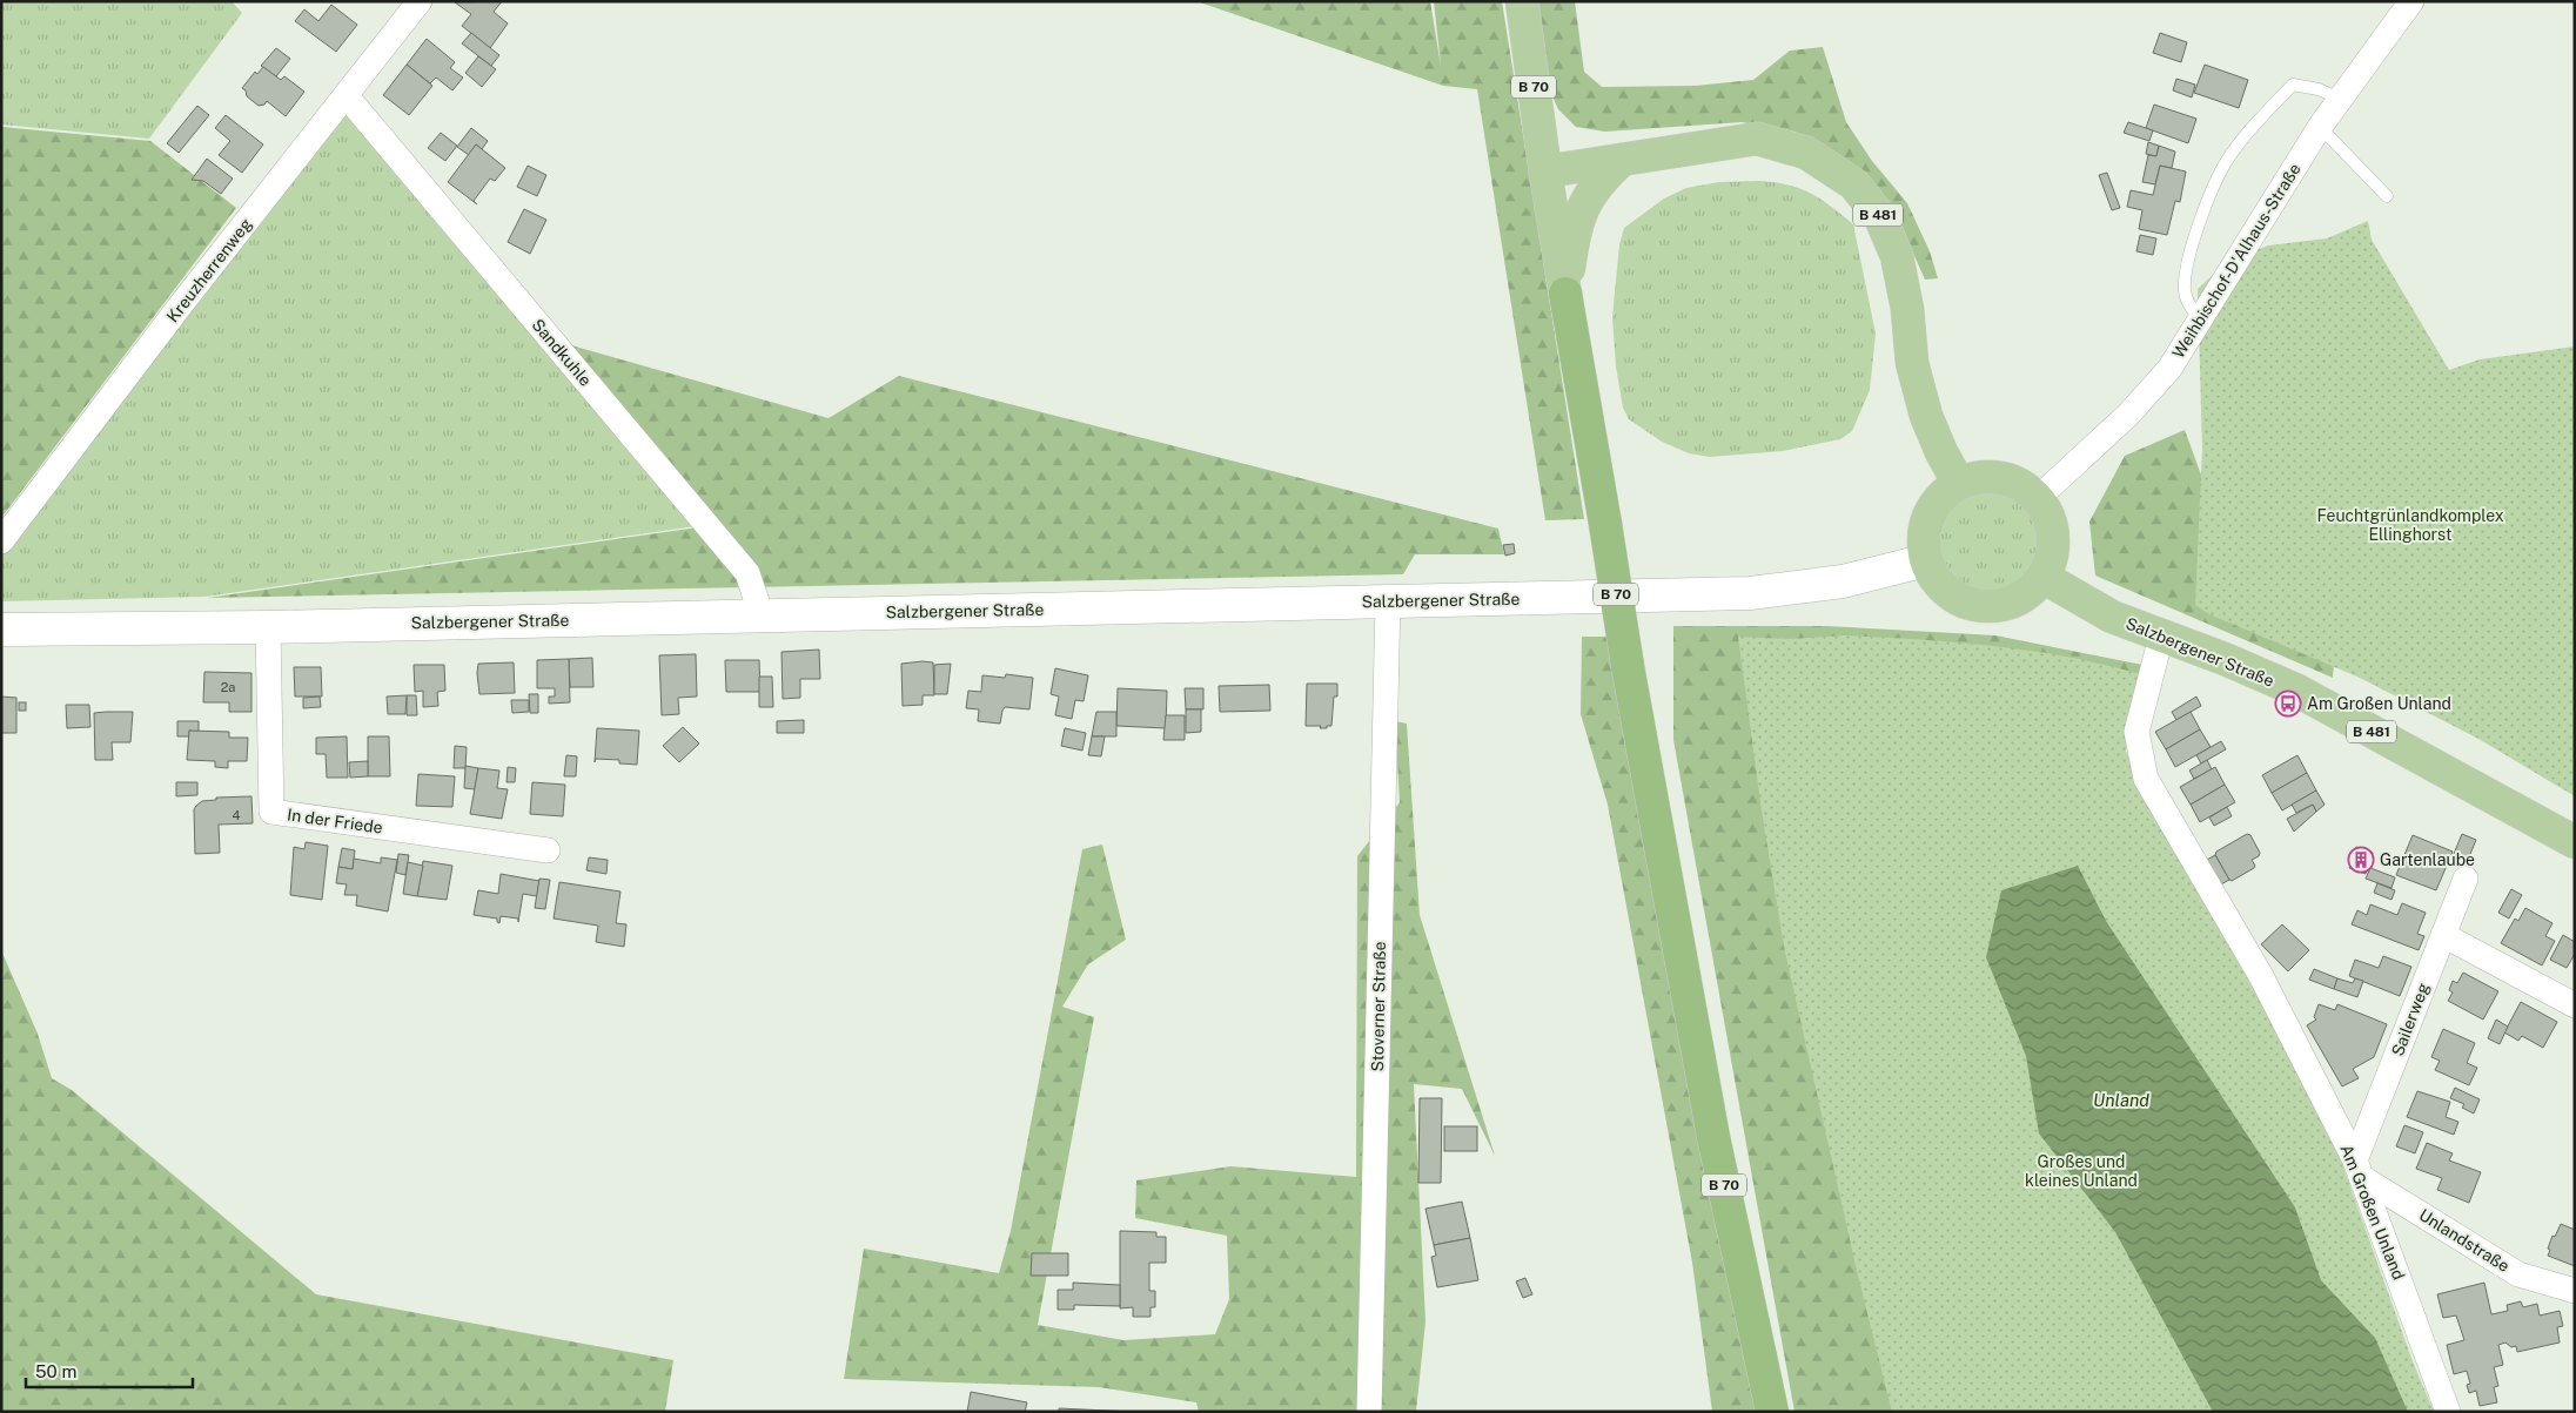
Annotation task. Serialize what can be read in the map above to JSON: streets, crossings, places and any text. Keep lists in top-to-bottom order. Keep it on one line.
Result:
{"streets":{"highway":["B 70"],"main road":["B 481","Salzbergener Straße"],"street":["Weihbischof-D'Alhaus-Straße","Kreuzherrenweg","Sandkuhle","In der Friede","Stoverner Straße","Sailerweg","Am Großen Unland","Unlandstraße"]},"crossings":[["B 70","B 481"],["B 481","Weihbischof-D'Alhaus-Straße"],["B 481","Salzbergener Straße"],["Weihbischof-D'Alhaus-Straße","Salzbergener Straße"],["Kreuzherrenweg","Sandkuhle"],["Sandkuhle","Salzbergener Straße"],["Salzbergener Straße","In der Friede"],["Salzbergener Straße","Stoverner Straße"],["Salzbergener Straße","Am Großen Unland"],["Sailerweg","Am Großen Unland"],["Sailerweg","Unlandstraße"],["Am Großen Unland","Unlandstraße"]],"water":["Unland"],"parks":["Feuchtgrünlandkomplex Ellinghorst","Großes und kleines Unland"],"places":{"bus stop":["Am Großen Unland"],"building":["Gartenlaube"]},"house_numbers":["2a","4"],"scale_bar":"50 m"}
